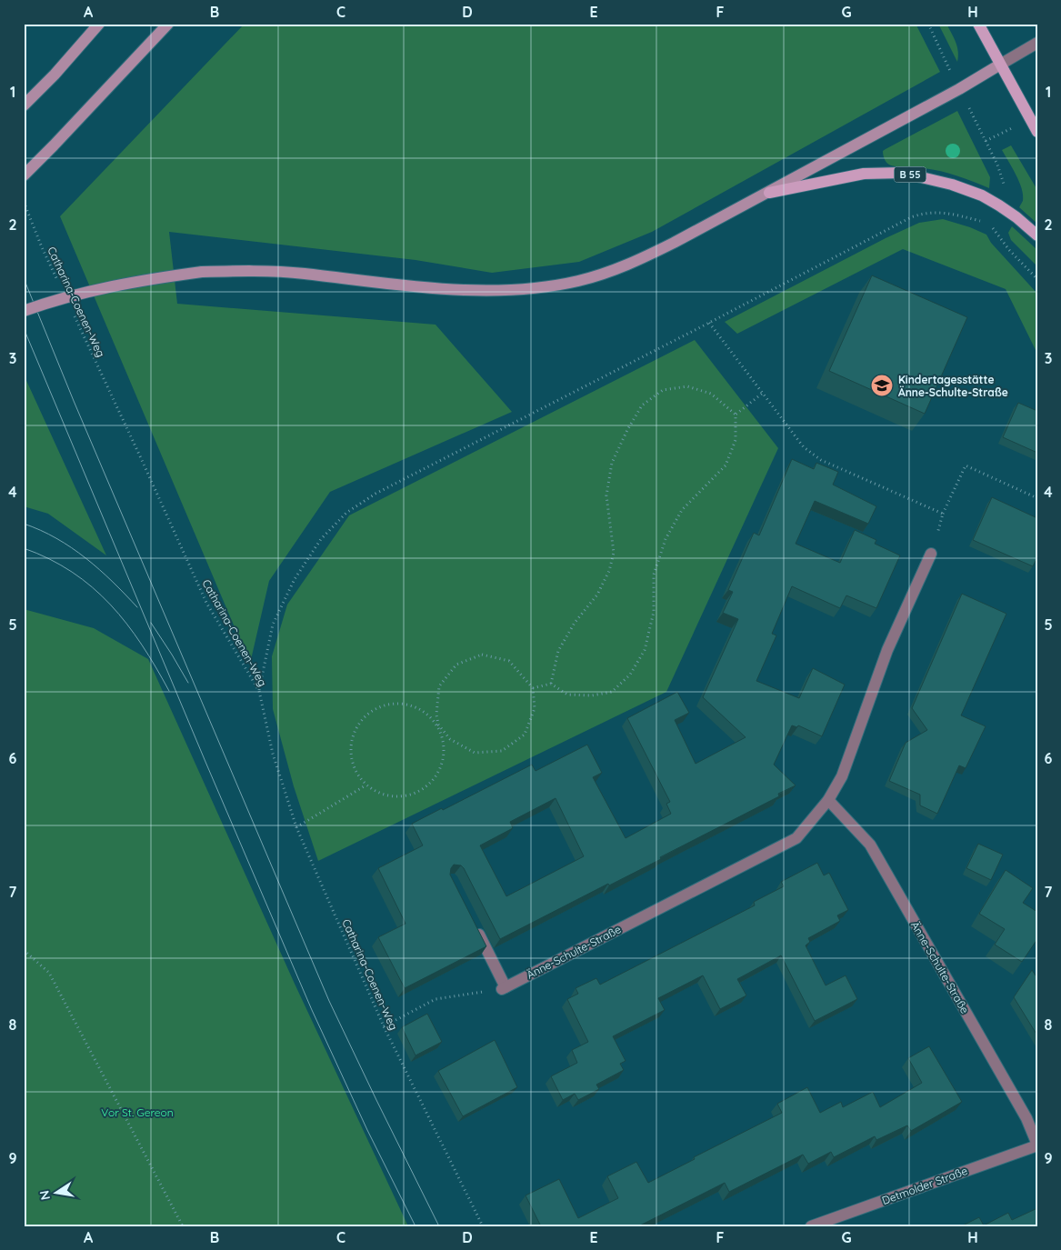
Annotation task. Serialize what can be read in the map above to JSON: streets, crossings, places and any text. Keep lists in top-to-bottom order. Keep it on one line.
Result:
{"streets":{"main road":["B 55"],"street":["Änne-Schulte-Straße","Detmolder Straße"],"path":["Catharina-Coenen-Weg"]},"crossings":[["Änne-Schulte-Straße","Detmolder Straße"]],"parks":["Vor St. Gereon"],"places":{"school or university":["Kindertagesstätte Änne-Schulte-Straße"]},"north":"left","grid":{"columns":["A","B","C","D","E","F","G","H"],"rows":["1","2","3","4","5","6","7","8","9"]}}
